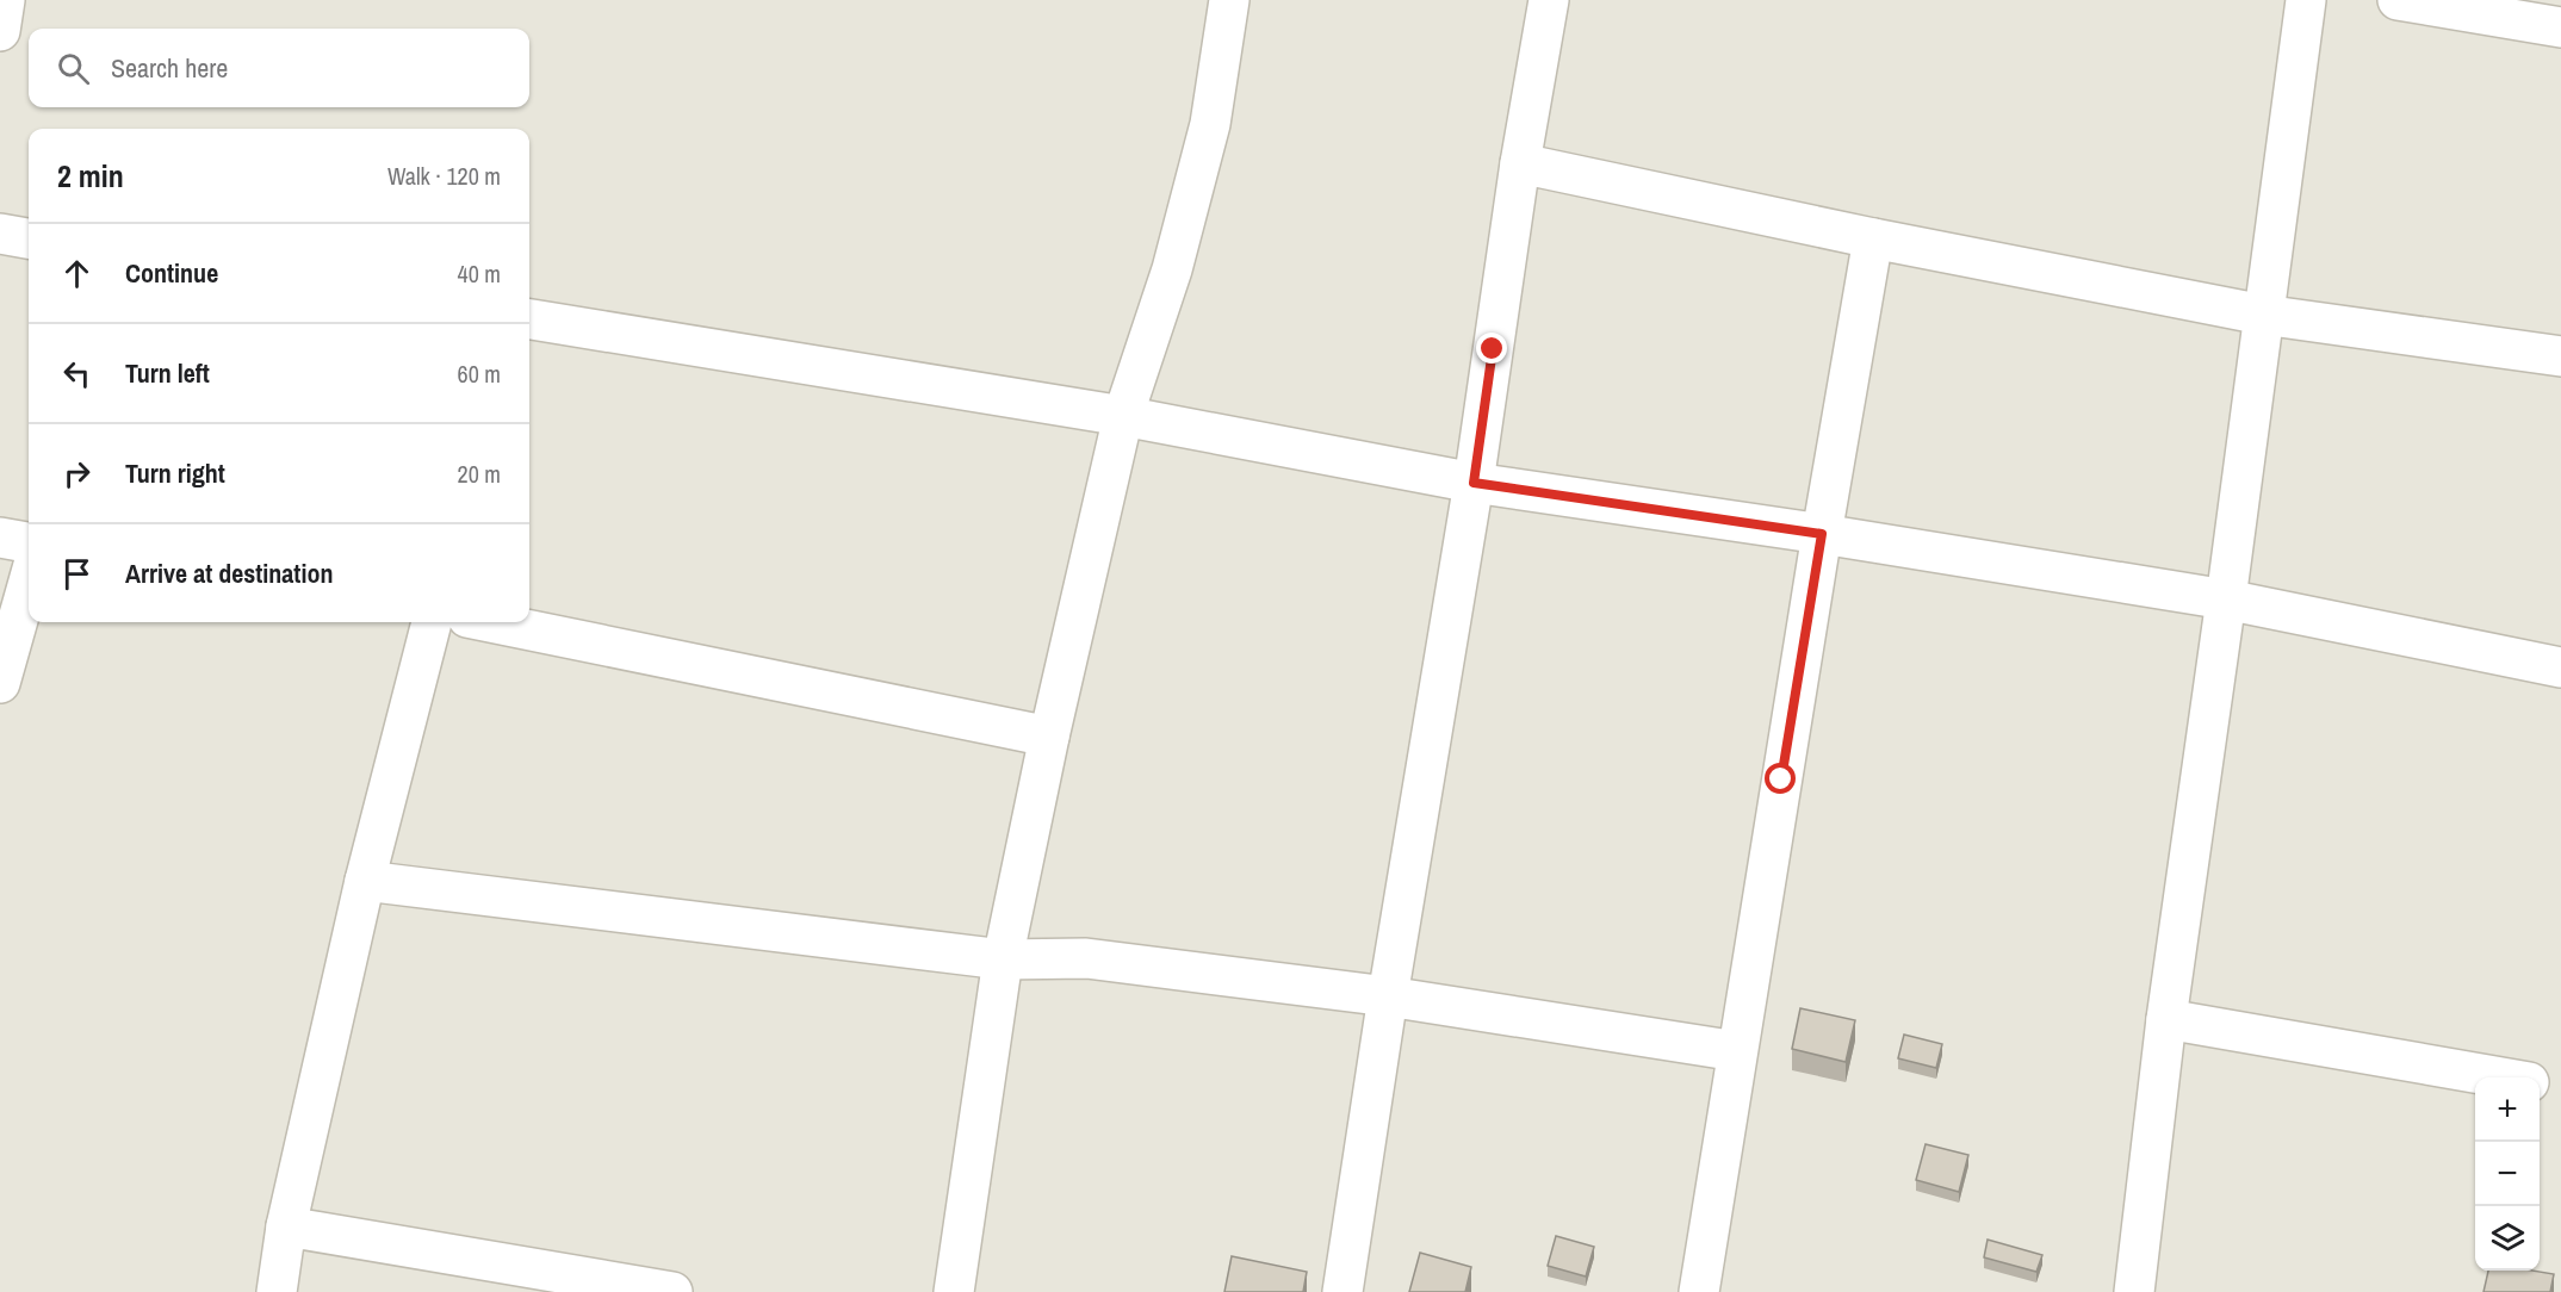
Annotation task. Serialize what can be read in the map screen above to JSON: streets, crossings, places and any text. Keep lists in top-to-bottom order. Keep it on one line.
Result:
{"page":{"search":"Search here","heading":["2 min","Walk · 120 m"],"list":[["Continue","40 m"],["Turn left","60 m"],["Turn right","20 m"],"Arrive at destination"],"map_buttons":["+","−"]}}
